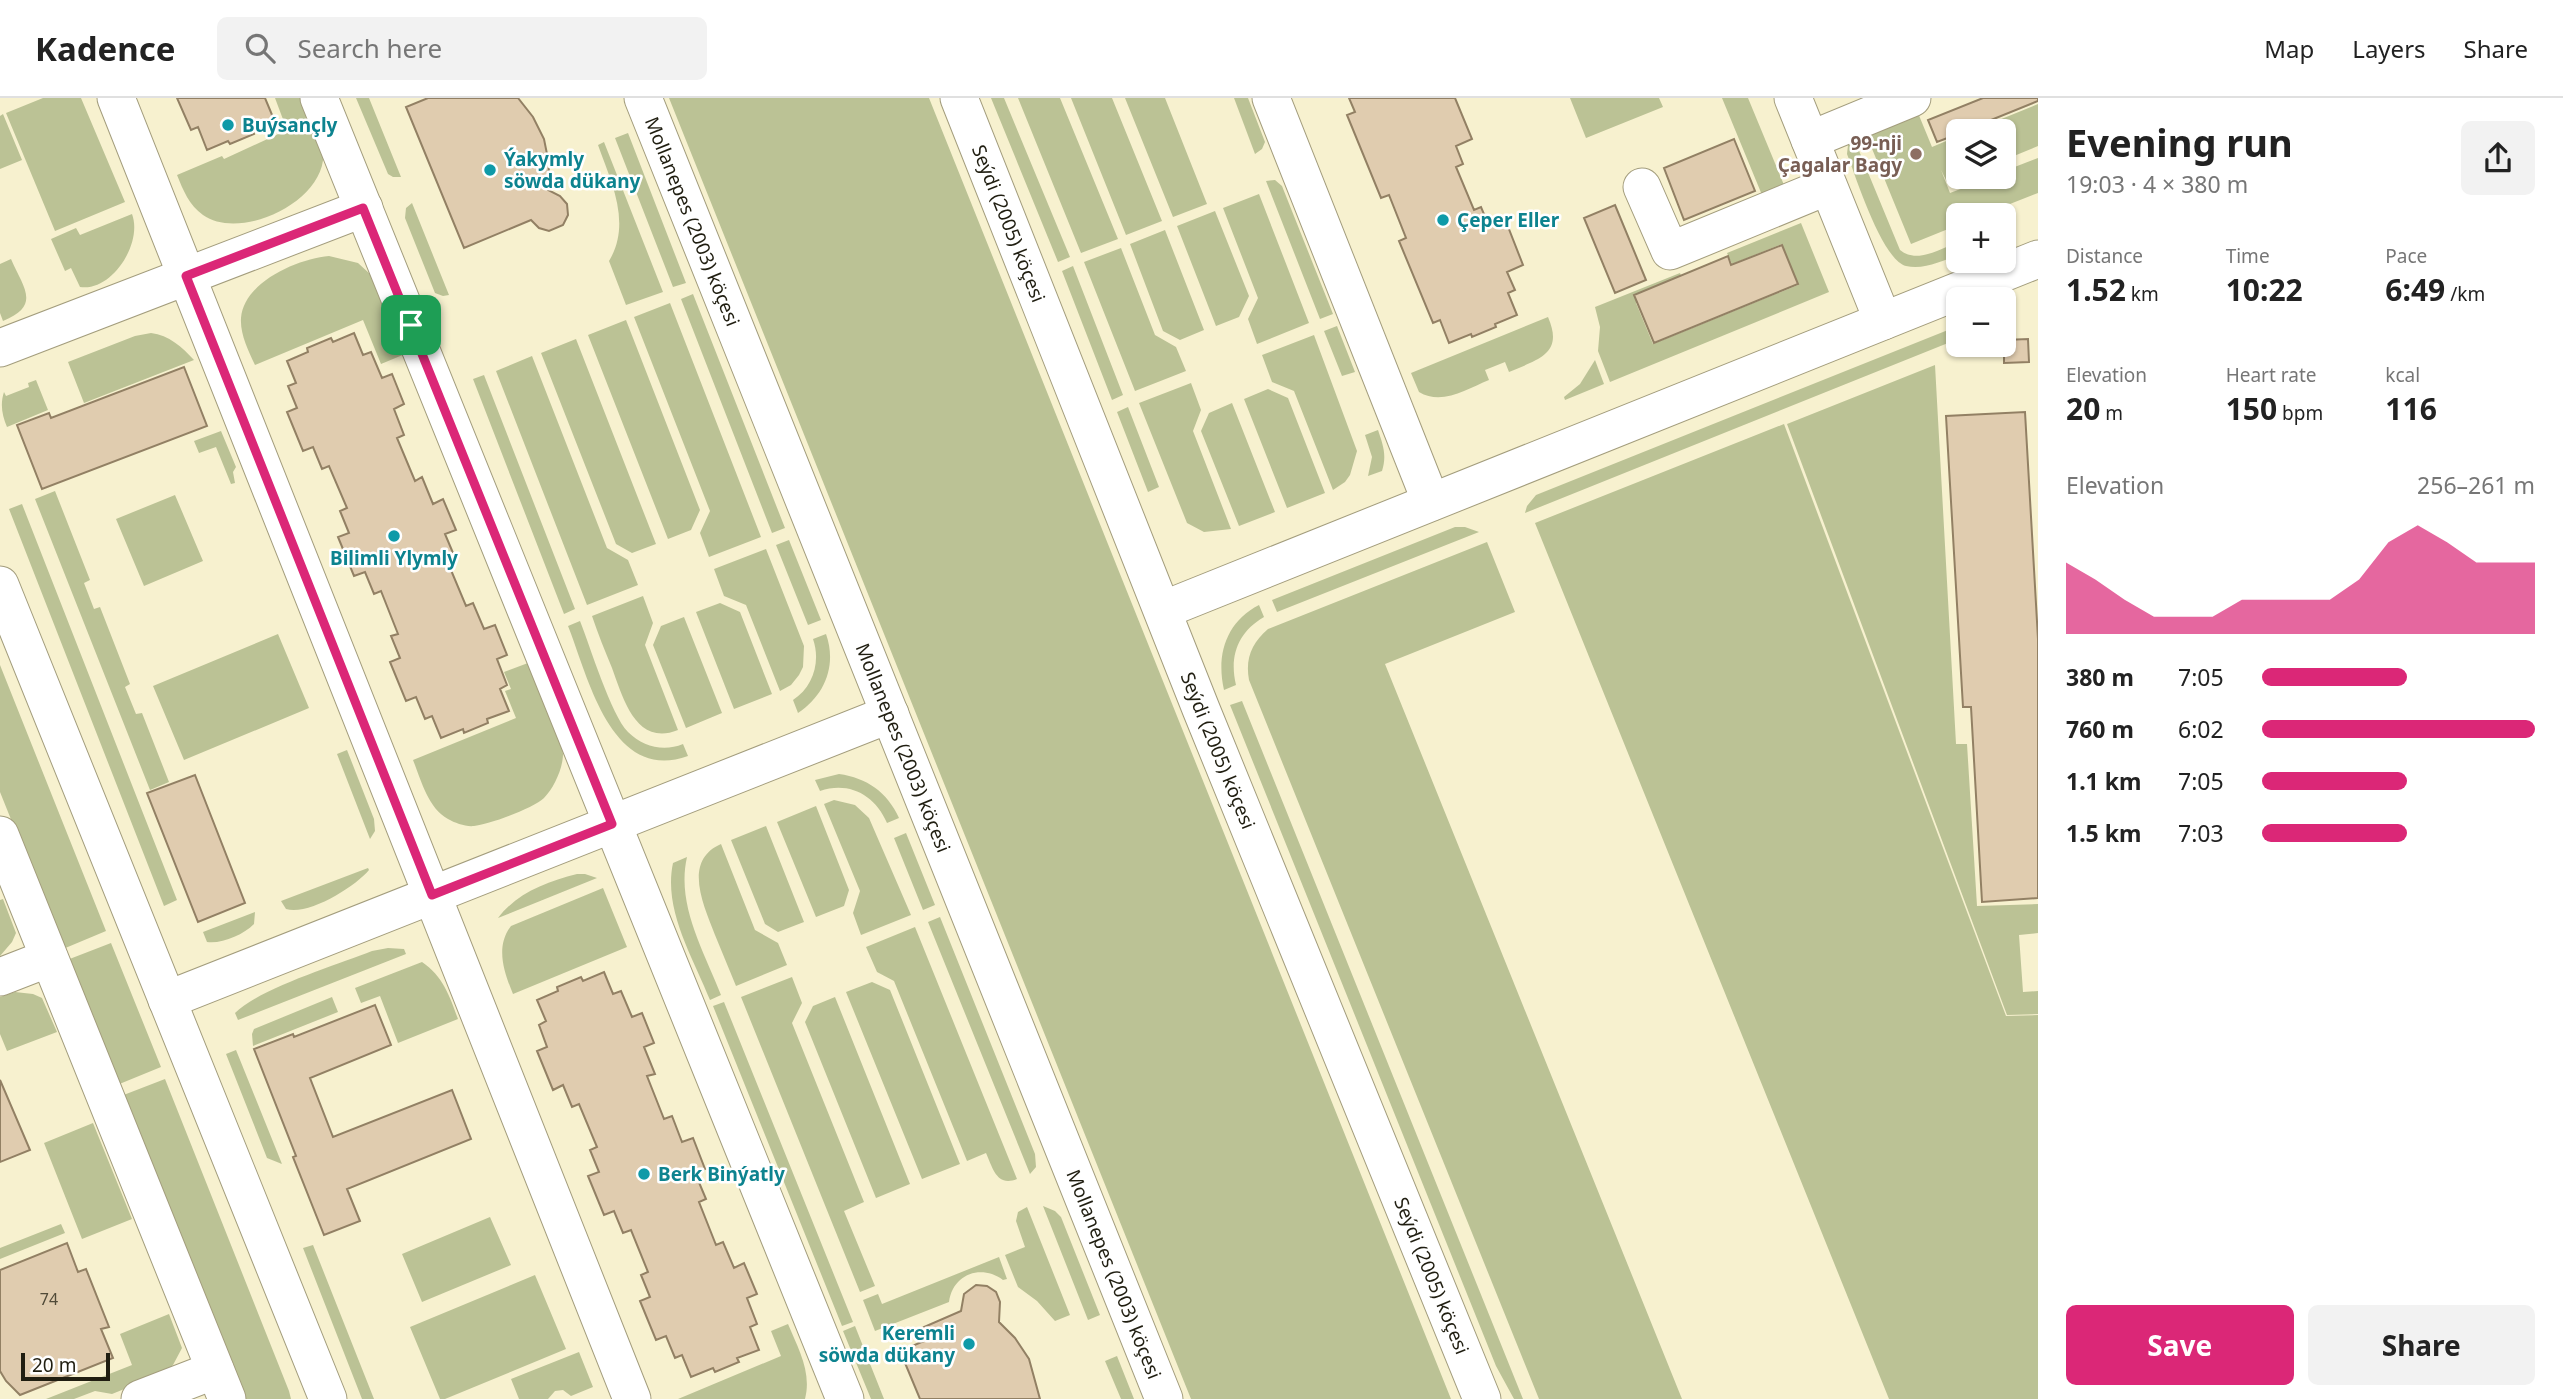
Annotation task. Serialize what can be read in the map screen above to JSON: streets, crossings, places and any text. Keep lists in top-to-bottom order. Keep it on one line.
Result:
{"streets":{"street":["Mollanepes (2003) köçesi","Seýdi (2005) köçesi"]},"places":["Buýsançly","99-nji Çagalar Bagy","Ýakymly söwda dükany","Çeper Eller","Bilimli Ylymly","Berk Binýatly","Keremli söwda dükany"],"house_numbers":["74"],"scale_bar":"20 m","page":{"header":"Kadence","search":"Search here","nav":["Map","Layers","Share"],"heading":["Evening run","19:03 · 4 × 380 m"],"map_buttons":["+","−"],"stats":[["Distance","1.52 km"],["Time","10:22"],["Pace","6:49 /km"],["Elevation","20 m"],["Heart rate","150 bpm"],["kcal","116"]],"chart":["Elevation","256–261 m"],"list":[{"name":"380 m","note":"7:05"},{"name":"760 m","note":"6:02"},{"name":"1.1 km","note":"7:05"},{"name":"1.5 km","note":"7:03"}],"buttons":["Save","Share"],"scale":"20 m"}}
